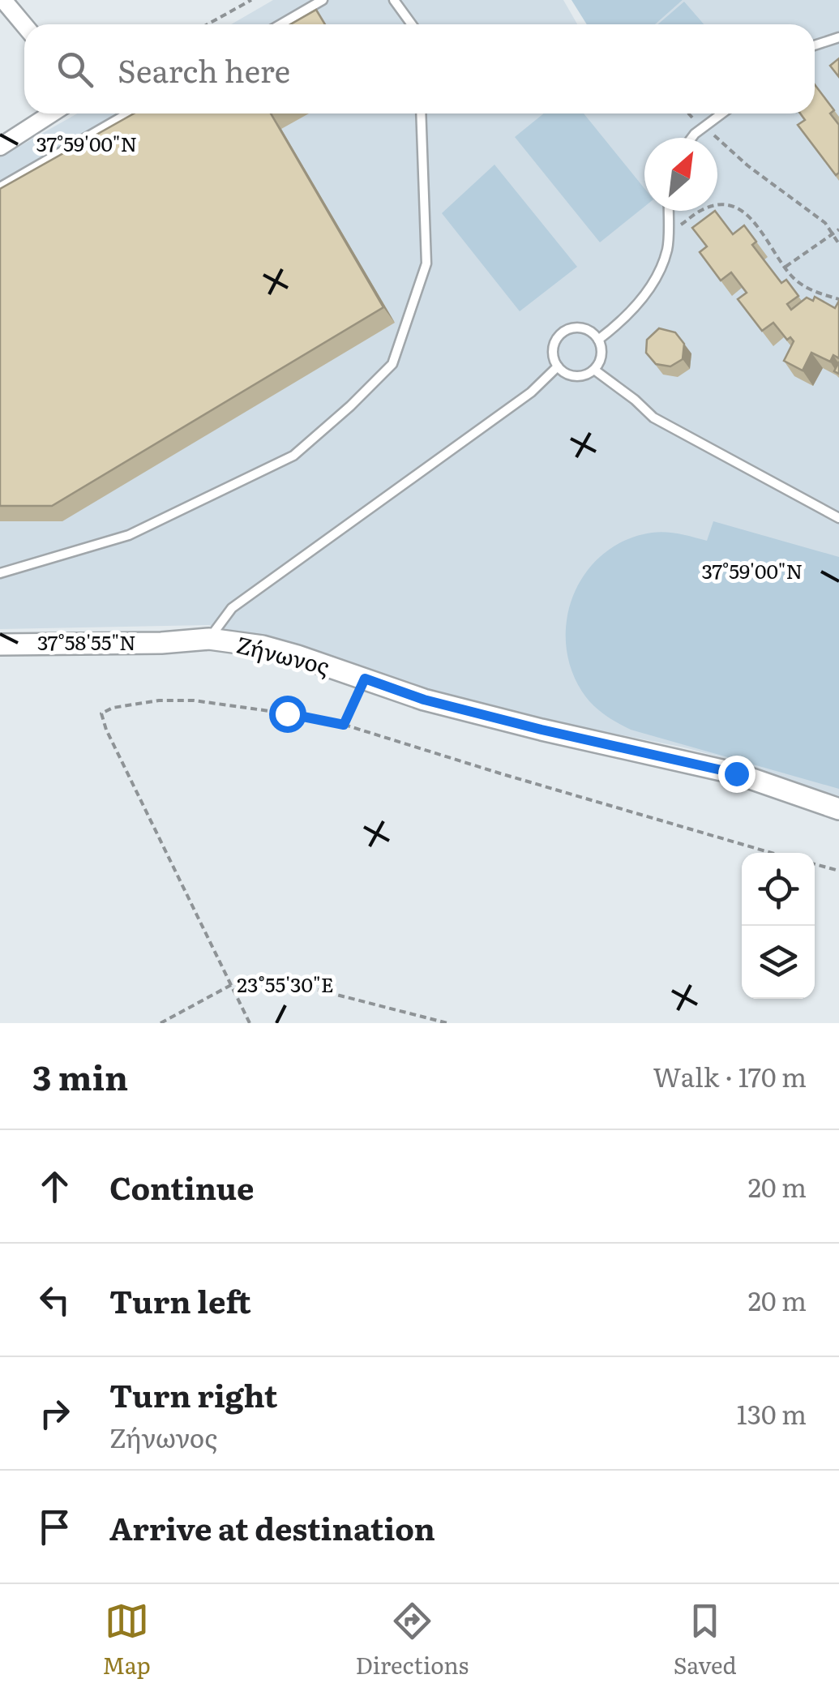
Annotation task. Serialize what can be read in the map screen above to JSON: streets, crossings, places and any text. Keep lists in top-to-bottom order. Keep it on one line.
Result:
{"streets":{"street":["Ζήνωνος"]},"north":"top right","page":{"search":"Search here","heading":["3 min","Walk · 170 m"],"list":[["Continue","20 m"],["Turn left","20 m"],["Turn right","Ζήνωνος","130 m"],"Arrive at destination"],"nav":["Map","Directions","Saved"]},"coordinates":["37°59'00\"N","37°58'55\"N","23°55'30\"E"]}
